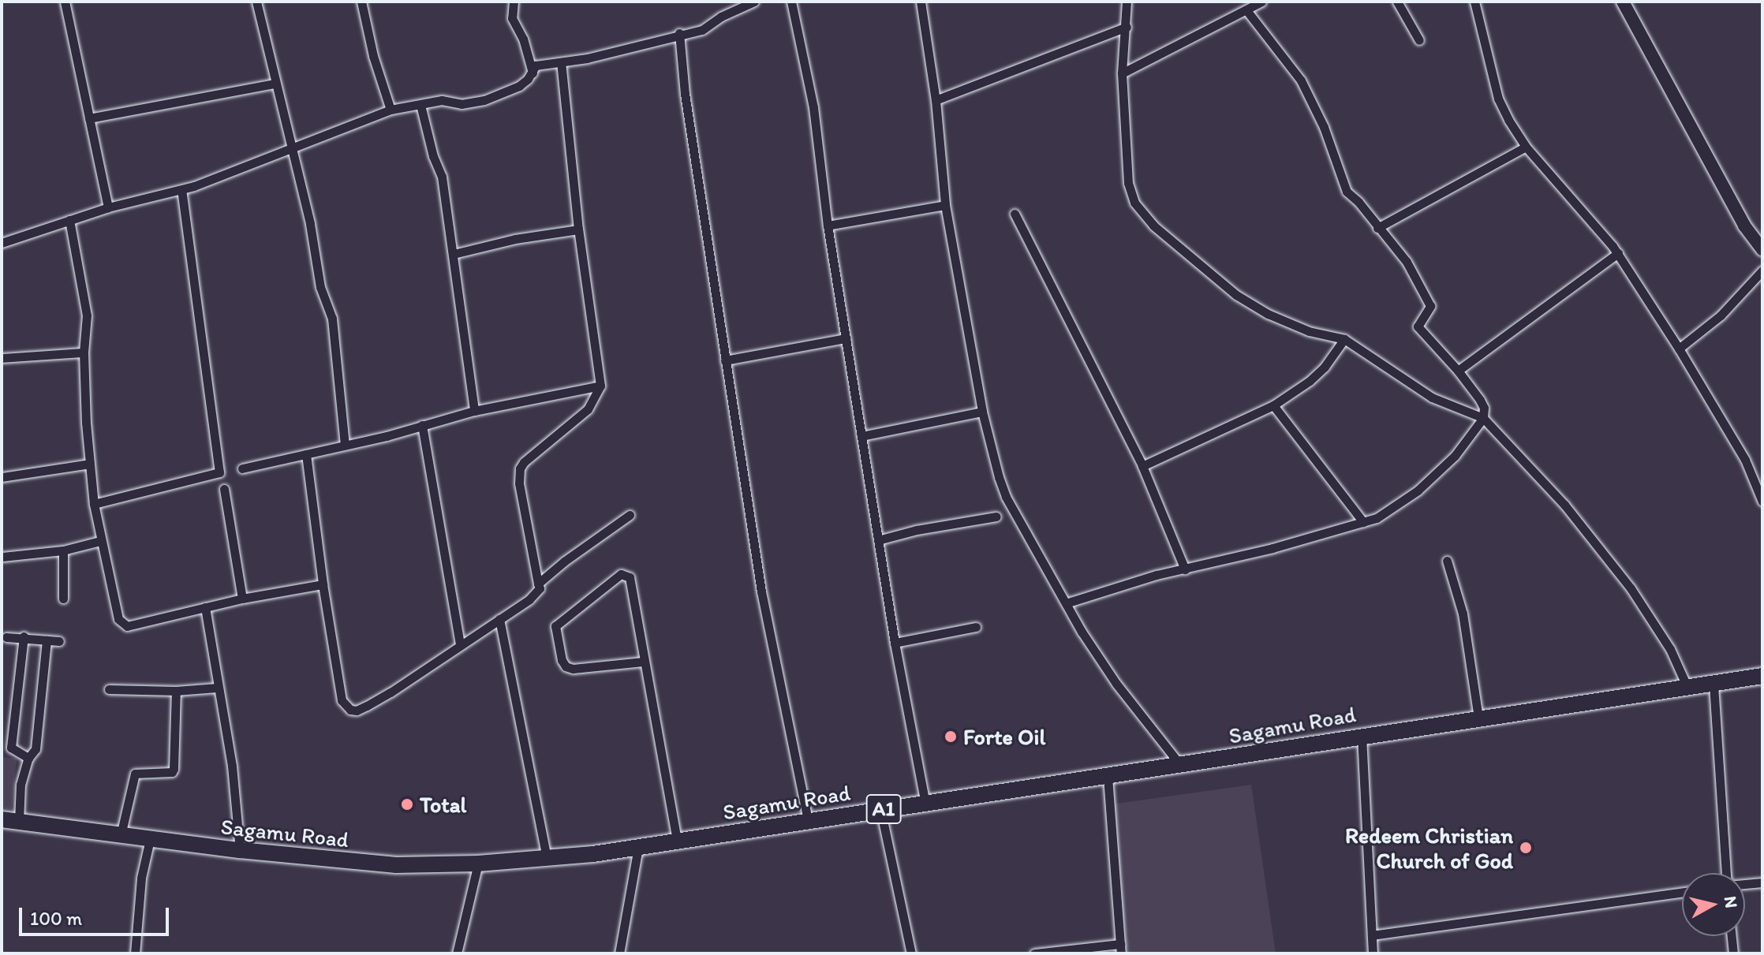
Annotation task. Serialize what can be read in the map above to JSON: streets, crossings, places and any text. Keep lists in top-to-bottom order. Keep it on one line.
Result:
{"streets":{"highway":["Sagamu Road","A1"]},"places":["Forte Oil","Total","Redeem Christian Church of God"],"scale_bar":"100 m","north":"right"}
